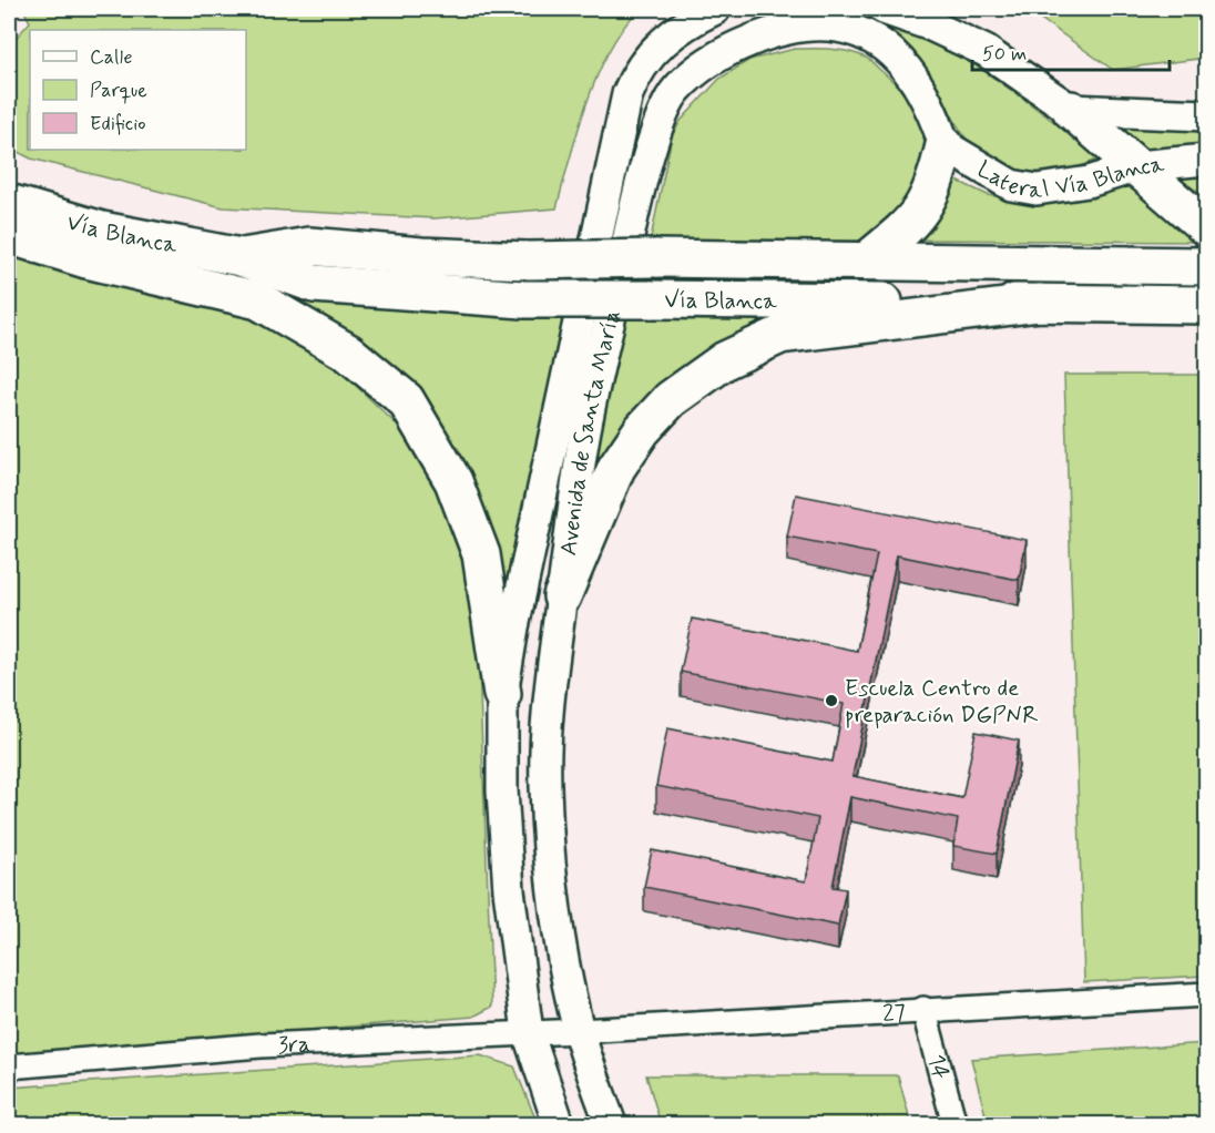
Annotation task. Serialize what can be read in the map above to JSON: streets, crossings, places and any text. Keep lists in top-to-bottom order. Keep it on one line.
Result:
{"streets":{"highway":["Vía Blanca"],"street":["Lateral Vía Blanca","Avenida de Santa María","27","3ra","14"]},"crossings":[["Lateral Vía Blanca","Avenida de Santa María"],["Avenida de Santa María","27"],["Avenida de Santa María","3ra"],["27","3ra"],["27","14"]],"places":["Escuela Centro de preparación DGPNR"],"legend":["Calle","Parque","Edificio"],"scale_bar":"50 m"}
